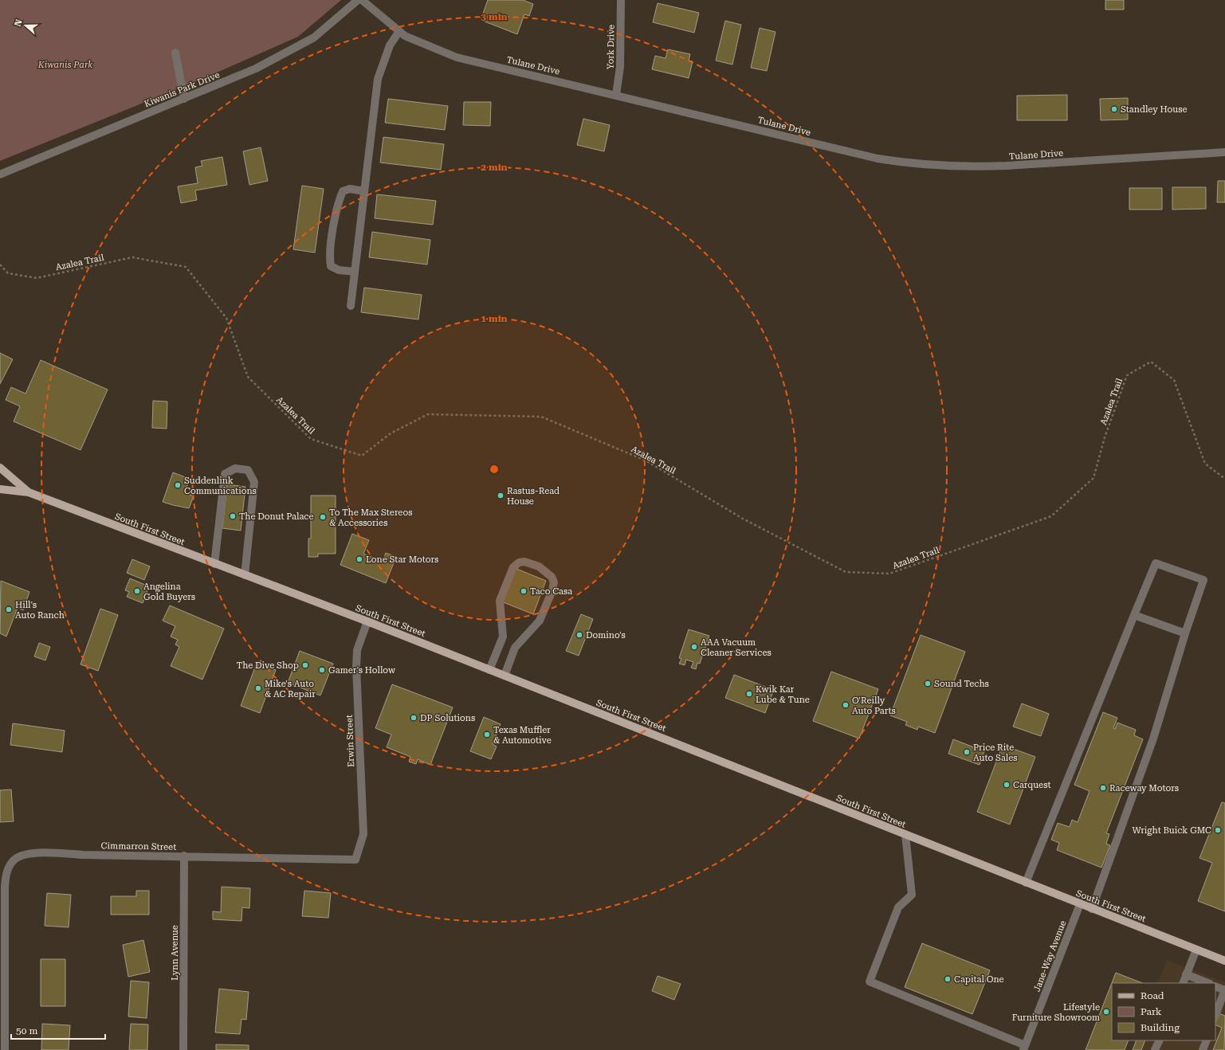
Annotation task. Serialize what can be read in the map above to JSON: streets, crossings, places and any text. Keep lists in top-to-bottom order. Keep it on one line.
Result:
{"streets":{"main road":["South First Street"],"street":["York Drive","Tulane Drive","Kiwanis Park Drive","Erwin Street","Cimmarron Street","Lynn Avenue","Jane-Way Avenue"],"path":["Azalea Trail"]},"crossings":[["York Drive","Tulane Drive"],["South First Street","Erwin Street"],["South First Street","Jane-Way Avenue"],["Erwin Street","Cimmarron Street"],["Cimmarron Street","Lynn Avenue"]],"parks":["Kiwanis Park"],"places":["Standley House","Suddenlink Communications","Rastus-Read House","The Donut Palace","To The Max Stereos & Accessories","Lone Star Motors","Angelina Gold Buyers","Taco Casa","Hill's Auto Ranch","Domino's","AAA Vacuum Cleaner Services","The Dive Shop","Gamer's Hollow","Sound Techs","Mike's Auto & AC Repair","Kwik Kar Lube & Tune","O'Reilly Auto Parts","DP Solutions","Texas Muffler & Automotive","Price Rite Auto Sales","Carquest","Raceway Motors","Wright Buick GMC","Capital One","Lifestyle Furniture Showroom"],"legend":["Road","Park","Building"],"scale_bar":"50 m","north":"left","rings":["3 min","2 min","1 min"]}
